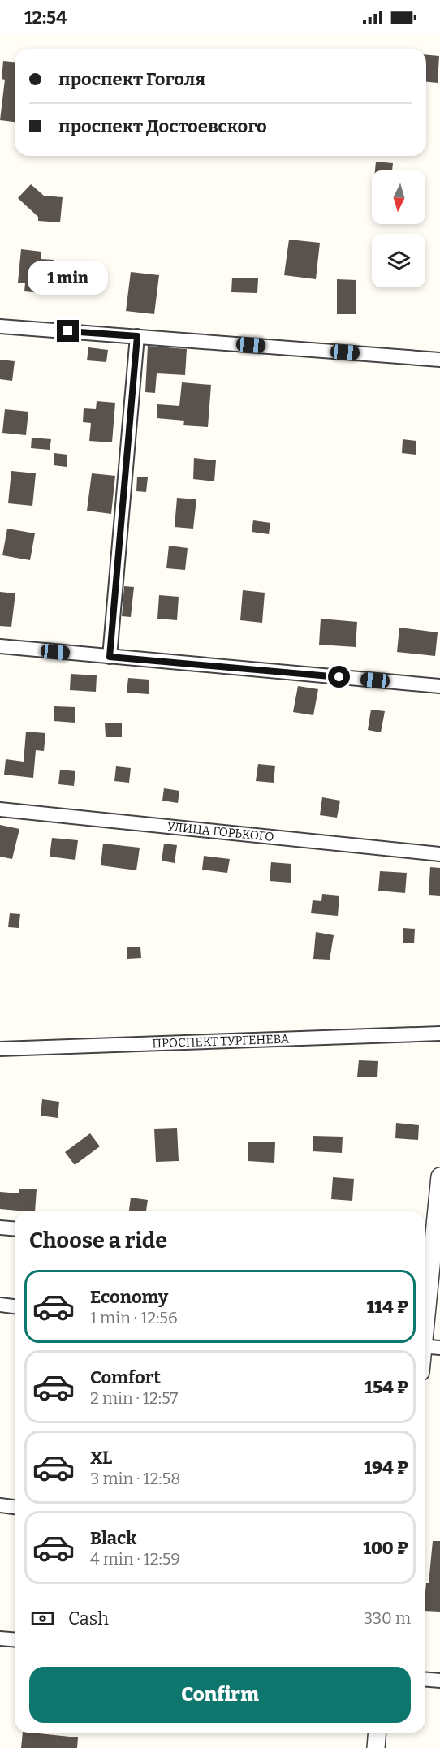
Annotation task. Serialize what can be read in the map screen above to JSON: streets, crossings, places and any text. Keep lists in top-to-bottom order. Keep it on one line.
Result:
{"streets":{"street":["УЛИЦА ГОРЬКОГО","ПРОСПЕКТ ТУРГЕНЕВА"]},"north":"bottom","page":{"status":"12:54","banner":["проспект Гоголя","проспект Достоевского"],"bubble":"1 min","heading":"Choose a ride","list":[{"name":"Economy","note":"1 min · 12:56","value":"114 ₽"},{"name":"Comfort","note":"2 min · 12:57","value":"154 ₽"},{"name":"XL","note":"3 min · 12:58","value":"194 ₽"},{"name":"Black","note":"4 min · 12:59","value":"100 ₽"}],"pay":["Cash","330 m"],"buttons":"Confirm"}}
